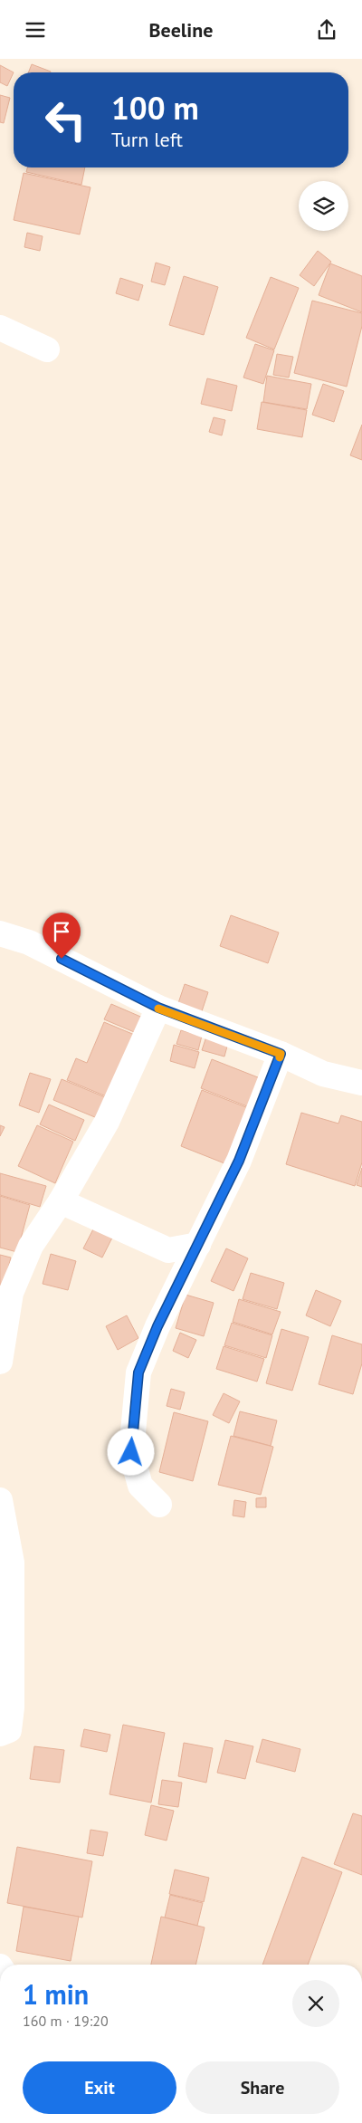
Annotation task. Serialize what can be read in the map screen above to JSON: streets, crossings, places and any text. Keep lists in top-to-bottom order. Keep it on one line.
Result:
{"page":{"header":"Beeline","turn":["100 m","Turn left"],"heading":["1 min","160 m · 19:20"],"buttons":["Exit","Share"]}}
